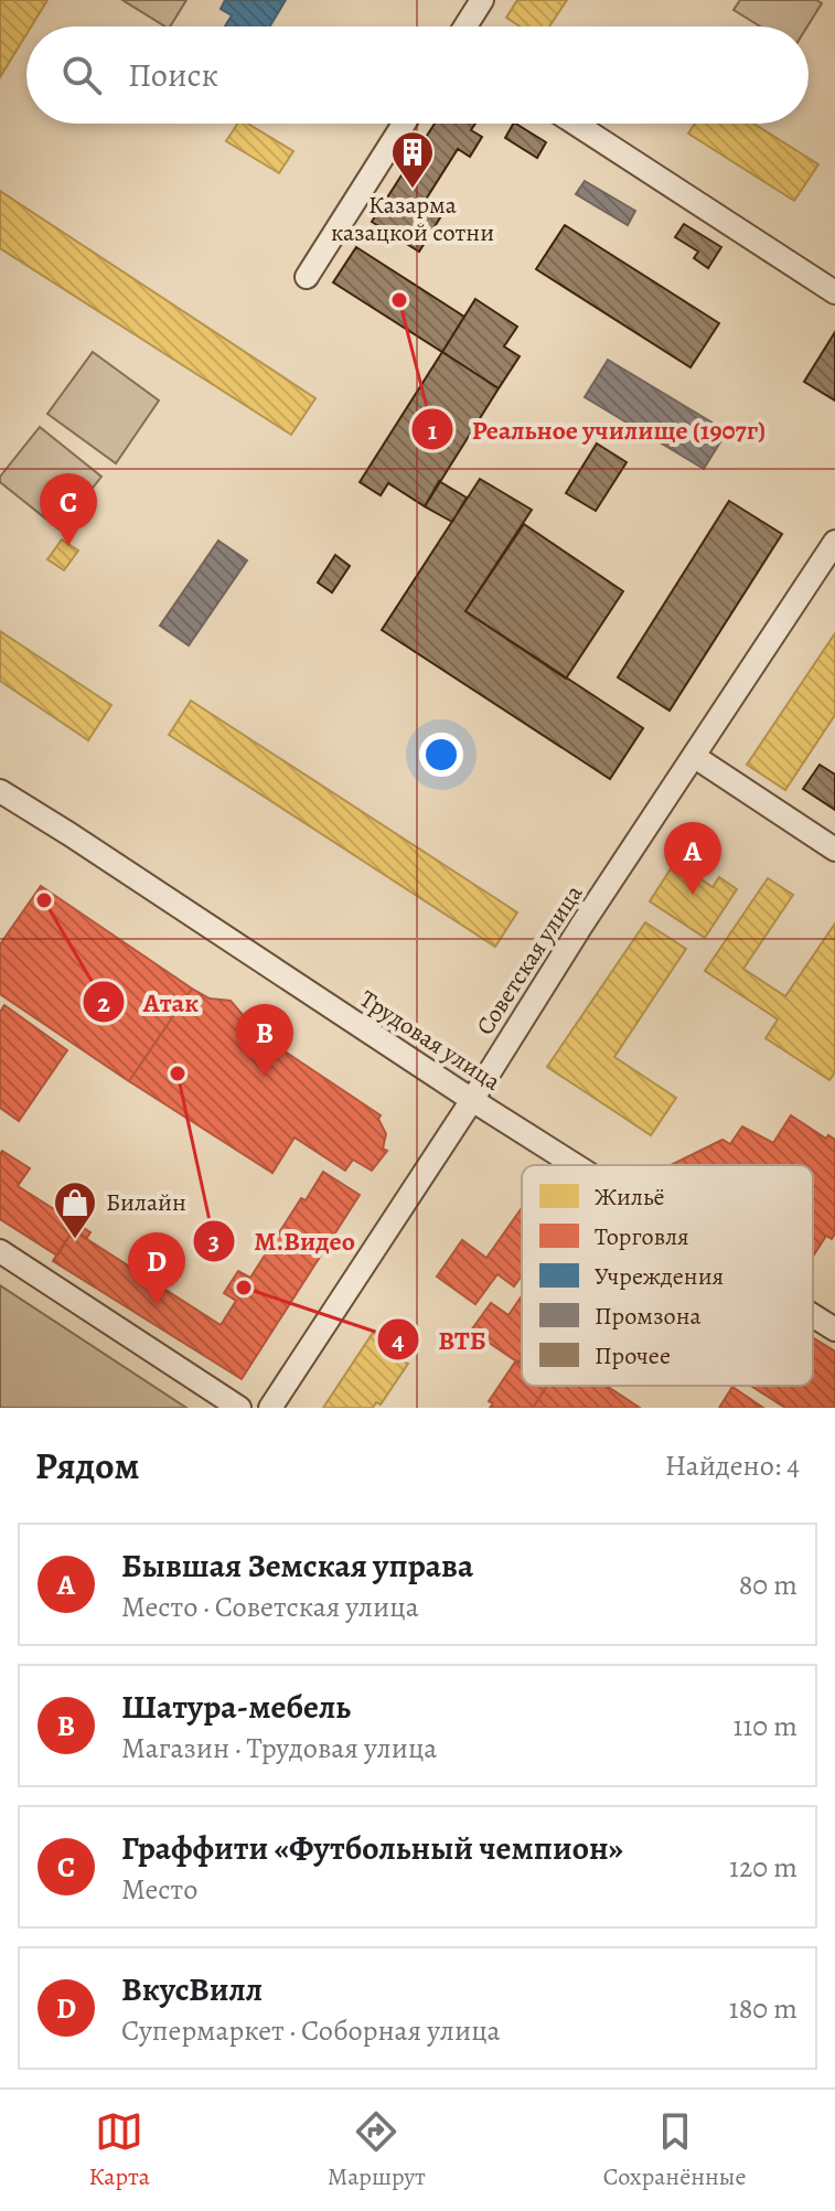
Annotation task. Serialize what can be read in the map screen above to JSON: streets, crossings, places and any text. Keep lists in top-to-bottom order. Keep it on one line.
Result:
{"streets":{"street":["Советская улица","Трудовая улица"]},"crossings":[["Советская улица","Трудовая улица"]],"places":{"building":["Казарма казацкой сотни"],"other":["Реальное училище (1907г)","Атак","М.Видео","ВТБ"],"shop":["Билайн"]},"legend":["Жильё","Торговля","Учреждения","Промзона","Прочее"],"page":{"search":"Поиск","pins":["C","A","B","D"],"heading":["Рядом","Найдено: 4"],"list":[{"mark":"A","name":"Бывшая Земская управа","note":"Место · Советская улица","value":"80 m"},{"mark":"B","name":"Шатура-мебель","note":"Магазин · Трудовая улица","value":"110 m"},{"mark":"C","name":"Граффити «Футбольный чемпион»","note":"Место","value":"120 m"},{"mark":"D","name":"ВкусВилл","note":"Супермаркет · Соборная улица","value":"180 m"}],"nav":["Карта","Маршрут","Сохранённые"]}}
